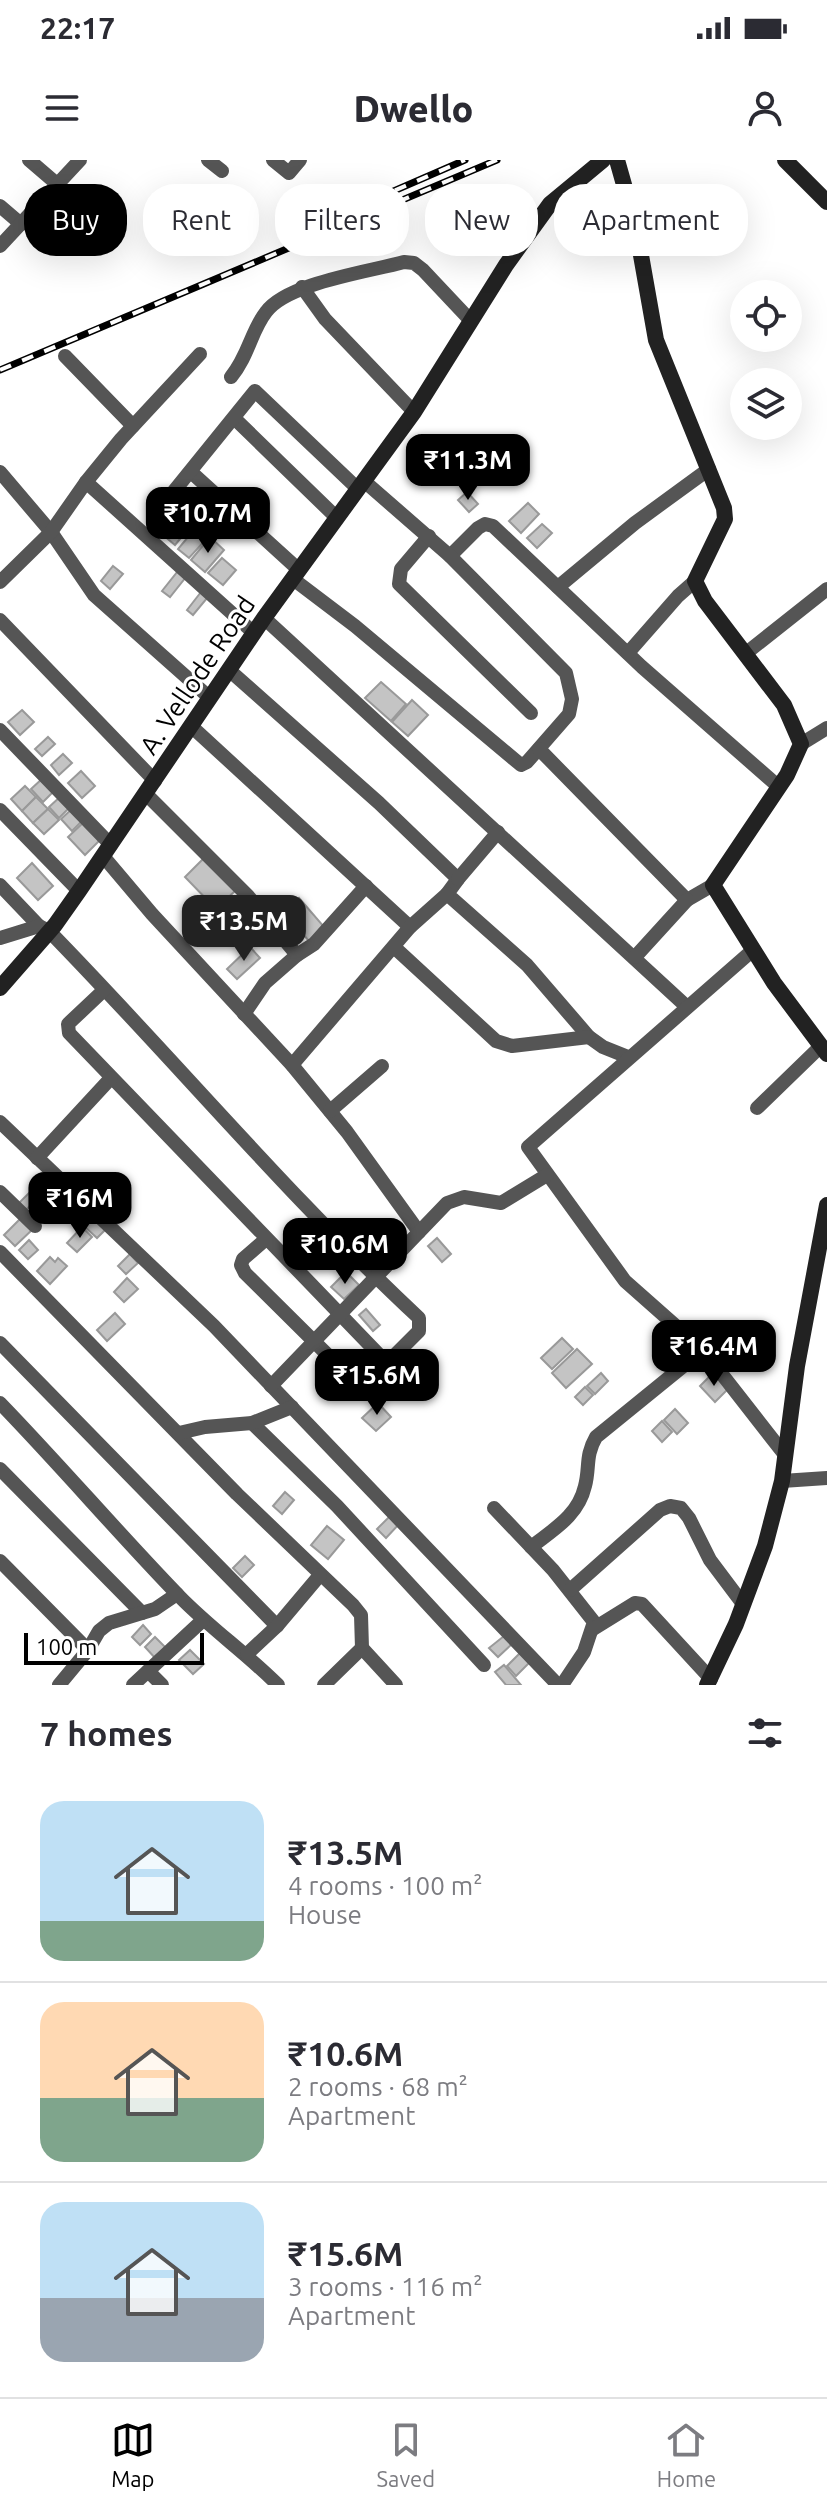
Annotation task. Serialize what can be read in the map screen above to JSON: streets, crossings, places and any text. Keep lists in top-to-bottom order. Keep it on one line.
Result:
{"streets":{"street":["A. Vellode Road"]},"scale_bar":"100 m","page":{"status":"22:17","header":"Dwello","chip":["Buy","Rent","Filters","New","Apartment"],"price":["₹11.3M","₹10.7M","₹13.5M","₹16M","₹10.6M","₹16.4M","₹15.6M"],"scale":"100 m","heading":"7 homes","list":[{"name":"₹13.5M","note":"4 rooms · 100 m² · House"},{"name":"₹10.6M","note":"2 rooms · 68 m² · Apartment"},{"name":"₹15.6M","note":"3 rooms · 116 m² · Apartment"}],"tabs":["Map","Saved","Home"]}}
